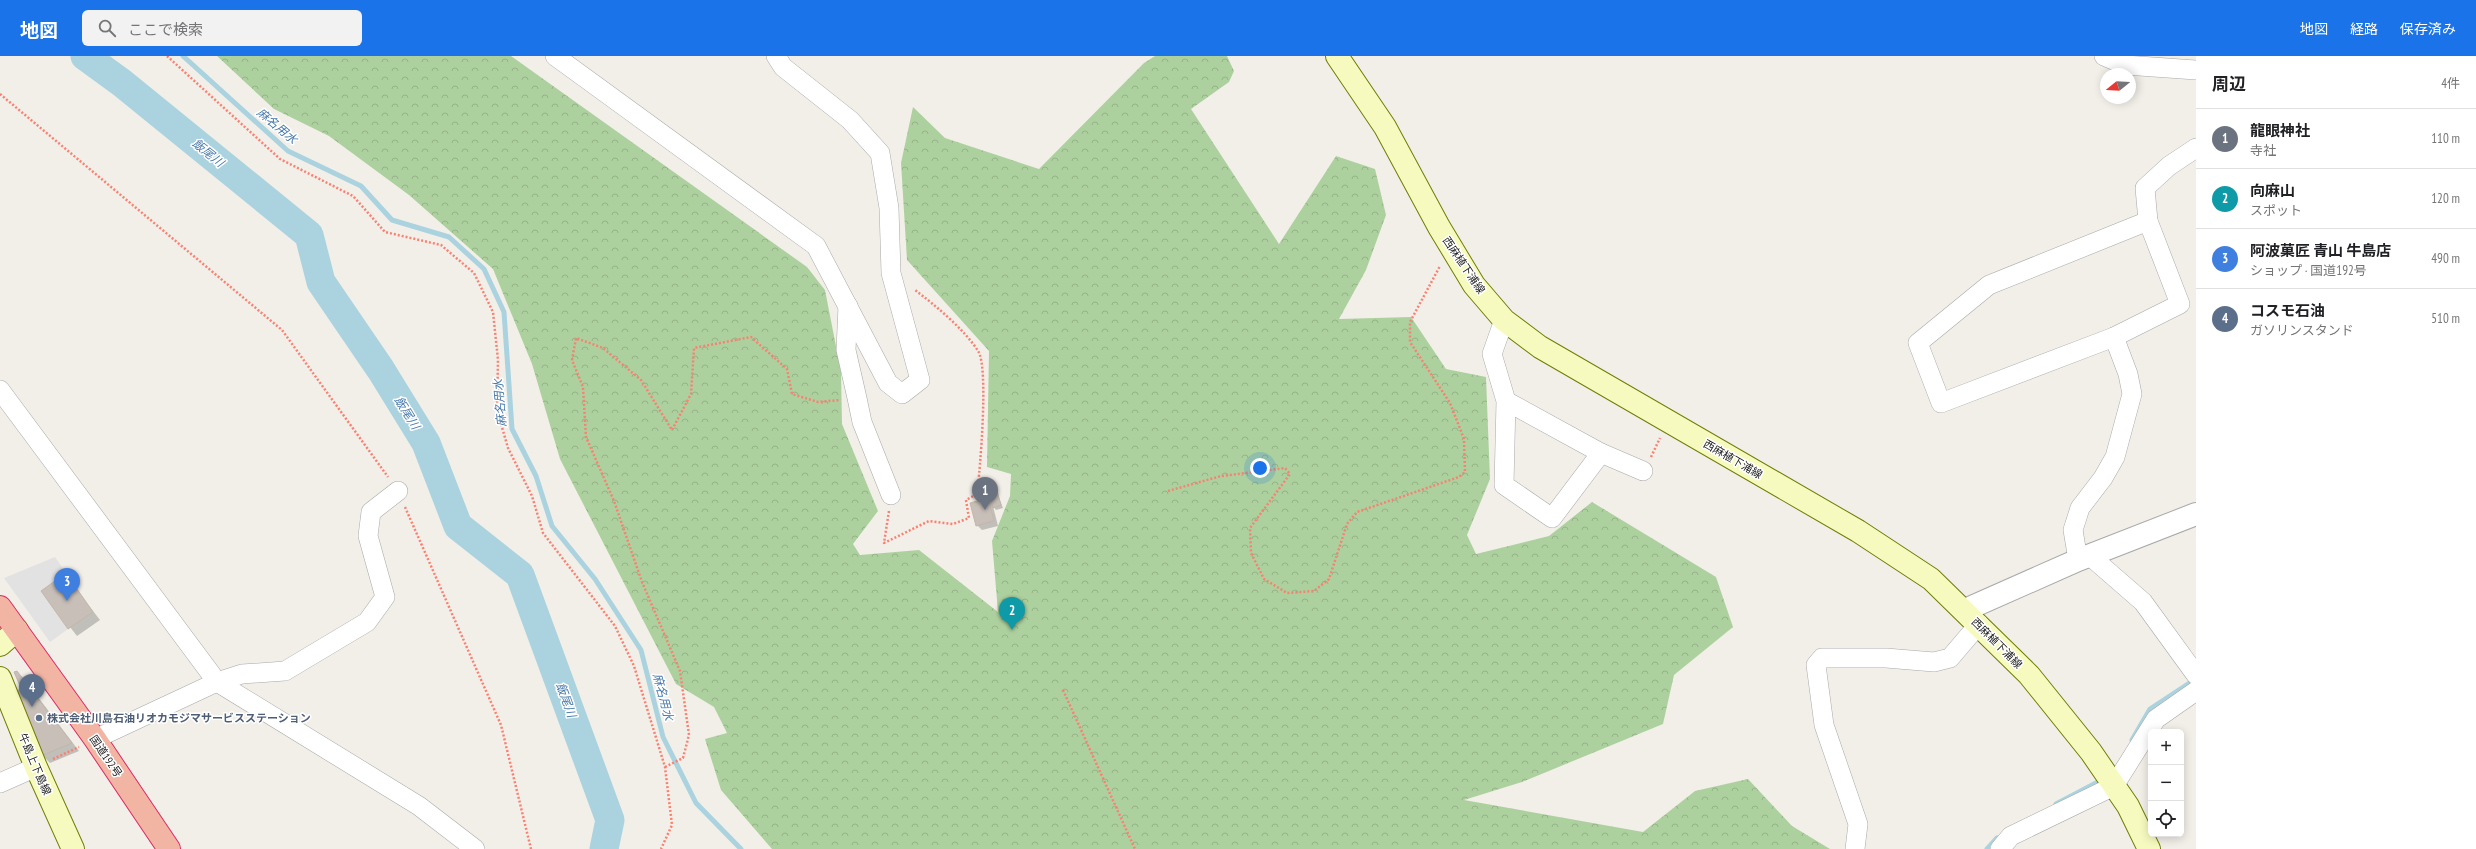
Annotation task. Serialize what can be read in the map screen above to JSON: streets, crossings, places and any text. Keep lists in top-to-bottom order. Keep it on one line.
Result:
{"streets":{"highway":["国道192号"],"main road":["西麻植下浦線","牛島上下島線"]},"water":["麻名用水","飯尾川"],"places":["株式会社川島石油リオカモジマサービスステーション"],"north":"left","page":{"header":"地図","search":"ここで検索","nav":["地図","経路","保存済み"],"heading":["周辺","4件"],"list":[{"mark":"1","name":"龍眼神社","note":"寺社","value":"110 m"},{"mark":"2","name":"向麻山","note":"スポット","value":"120 m"},{"mark":"3","name":"阿波菓匠 青山 牛島店","note":"ショップ · 国道192号","value":"490 m"},{"mark":"4","name":"コスモ石油","note":"ガソリンスタンド","value":"510 m"}],"pins":["1","3","2","4"],"map_buttons":["+","−"]}}
